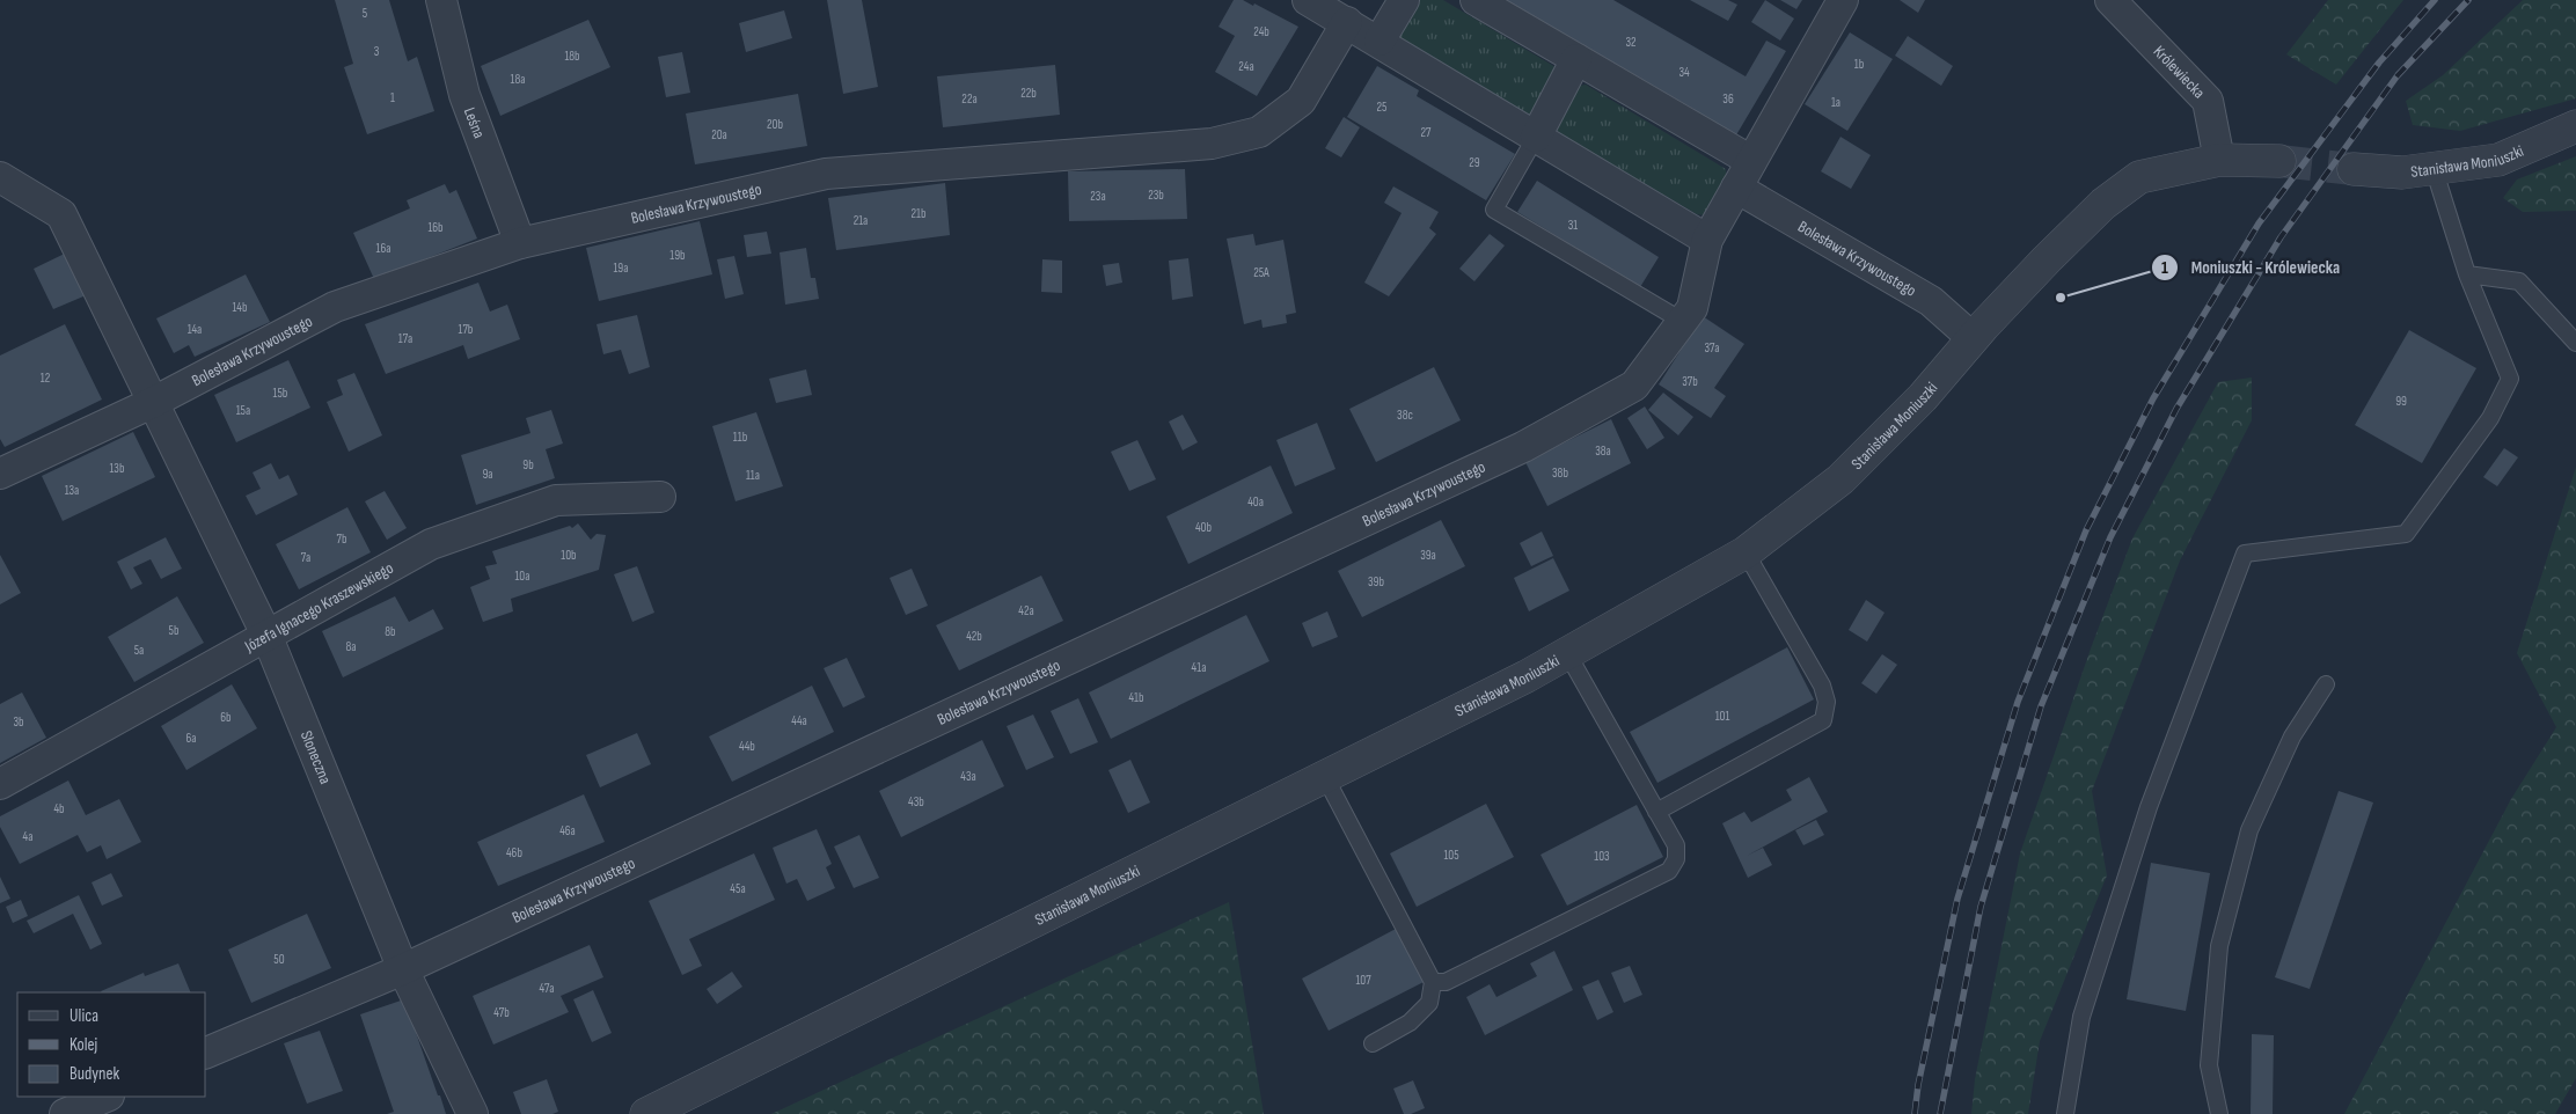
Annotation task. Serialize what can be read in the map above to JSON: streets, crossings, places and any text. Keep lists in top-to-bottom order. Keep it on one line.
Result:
{"streets":{"street":["Królewiecka","Leśna","Stanisława Moniuszki","Bolesława Krzywoustego","Józefa Ignacego Kraszewskiego","Słoneczna"]},"crossings":[["Królewiecka","Stanisława Moniuszki"],["Leśna","Bolesława Krzywoustego"],["Stanisława Moniuszki","Bolesława Krzywoustego"],["Bolesława Krzywoustego","Słoneczna"],["Józefa Ignacego Kraszewskiego","Słoneczna"]],"places":["Moniuszki - Królewiecka"],"house_numbers":["5","24b","32","3","18b","1b","24a","34","18a","22b","1","22a","36","1a","25","20b","27","20a","29","23b","23a","21b","21a","31","16b","16a","19b","19a","25A","14b","14a","17b","17a","37a","12","37b","15b","99","15a","38c","11b","38a","9b","13b","38b","9a","11a","13a","40a","40b","7b","10b","39a","7a","10a","39b","42a","5b","8b","42b","8a","5a","41a","41b","101","6b","44a","3b","6a","44b","43a","43b","4b","46a","4a","46b","105","103","45a","50","107","47a","47b"],"legend":["Ulica","Kolej","Budynek"]}
